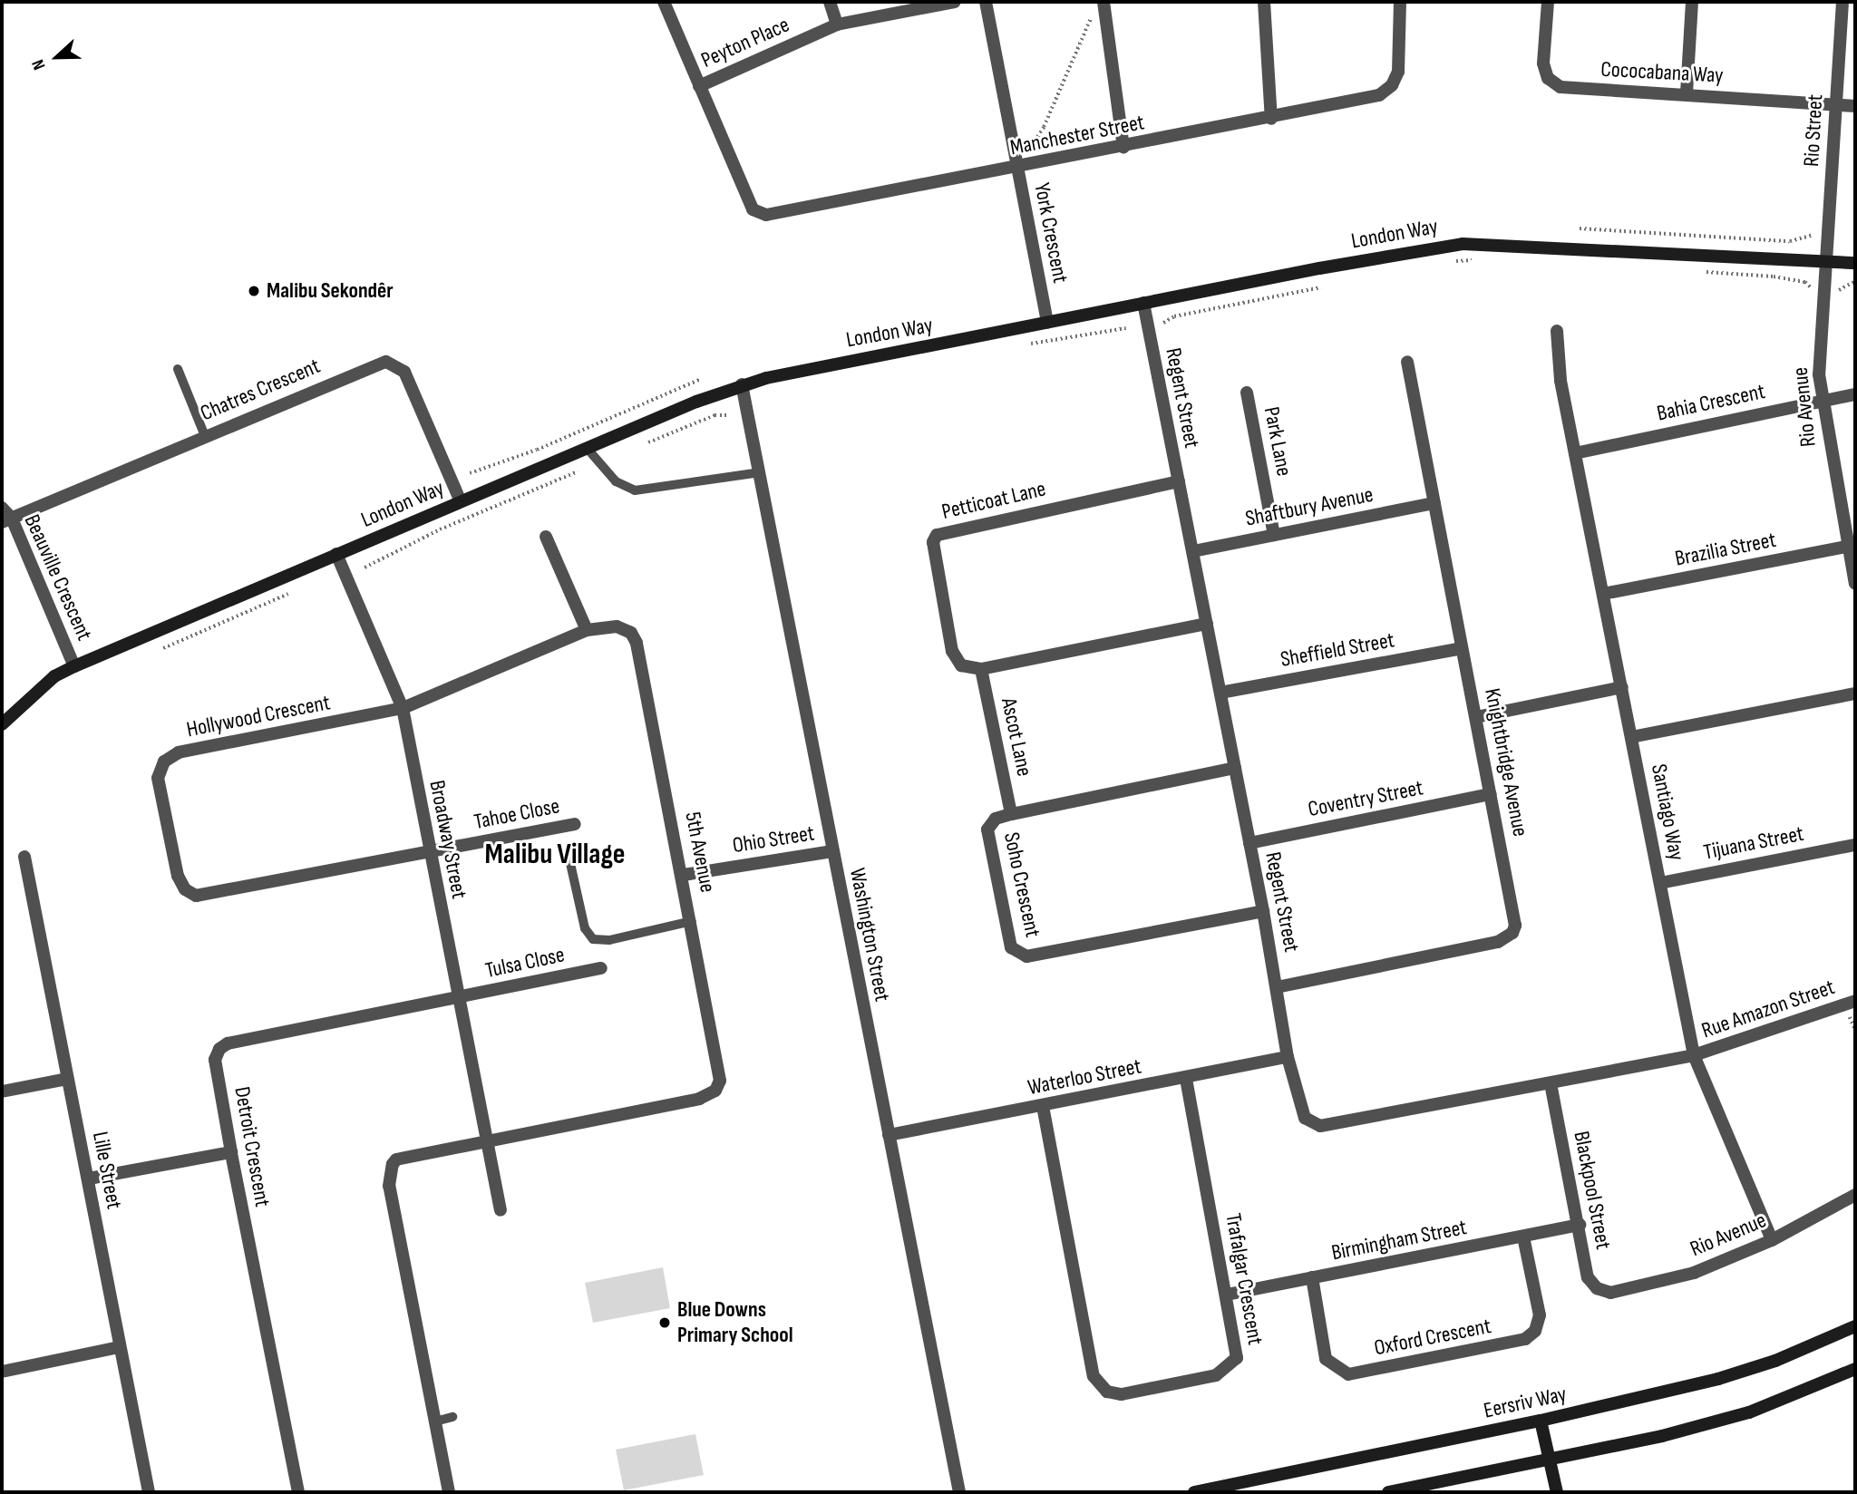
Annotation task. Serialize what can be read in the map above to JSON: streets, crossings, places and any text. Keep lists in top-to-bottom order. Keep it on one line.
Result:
{"streets":{"street":["Peyton Place","Cococabana Way","Rio Street","Manchester Street","York Crescent","London Way","Chatres Crescent","Regent Street","Bahia Crescent","Rio Avenue","Park Lane","Petticoat Lane","Shaftbury Avenue","Brazilia Street","Beauville Crescent","Sheffield Street","Hollywood Crescent","Ascot Lane","Knightbridge Avenue","Coventry Street","Santiago Way","Tahoe Close","Broadway Street","Ohio Street","Tijuana Street","5th Avenue","Soho Crescent","Washington Street","Tulsa Close","Rue Amazon Street","Waterloo Street","Detroit Crescent","Lille Street","Blackpool Street","Birmingham Street","Trafalgar Crescent","Oxford Crescent","Eersriv Way"]},"crossings":[["Peyton Place","Manchester Street"],["Cococabana Way","Rio Street"],["Rio Street","London Way"],["Rio Street","Rio Avenue"],["Manchester Street","York Crescent"],["York Crescent","London Way"],["London Way","Chatres Crescent"],["London Way","Regent Street"],["London Way","Rio Avenue"],["London Way","Beauville Crescent"],["London Way","Broadway Street"],["London Way","Washington Street"],["Chatres Crescent","Beauville Crescent"],["Regent Street","Petticoat Lane"],["Regent Street","Shaftbury Avenue"],["Regent Street","Sheffield Street"],["Regent Street","Knightbridge Avenue"],["Regent Street","Coventry Street"],["Regent Street","Santiago Way"],["Regent Street","Soho Crescent"],["Regent Street","Rue Amazon Street"],["Regent Street","Waterloo Street"],["Regent Street","Blackpool Street"],["Bahia Crescent","Rio Avenue"],["Bahia Crescent","Santiago Way"],["Rio Avenue","Brazilia Street"],["Rio Avenue","Santiago Way"],["Rio Avenue","Blackpool Street"],["Park Lane","Shaftbury Avenue"],["Petticoat Lane","Ascot Lane"],["Shaftbury Avenue","Knightbridge Avenue"],["Brazilia Street","Santiago Way"],["Sheffield Street","Knightbridge Avenue"],["Hollywood Crescent","Tahoe Close"],["Hollywood Crescent","Broadway Street"],["Hollywood Crescent","5th Avenue"],["Ascot Lane","Soho Crescent"],["Knightbridge Avenue","Coventry Street"],["Santiago Way","Tijuana Street"],["Santiago Way","Rue Amazon Street"],["Tahoe Close","Broadway Street"],["Broadway Street","5th Avenue"],["Broadway Street","Tulsa Close"],["Broadway Street","Detroit Crescent"],["Ohio Street","5th Avenue"],["Ohio Street","Washington Street"],["Washington Street","Waterloo Street"],["Tulsa Close","Detroit Crescent"],["Waterloo Street","Trafalgar Crescent"],["Blackpool Street","Birmingham Street"],["Birmingham Street","Trafalgar Crescent"],["Birmingham Street","Oxford Crescent"]],"districts":["Malibu Village"],"places":["Malibu Sekondêr","Blue Downs Primary School"],"north":"left"}
